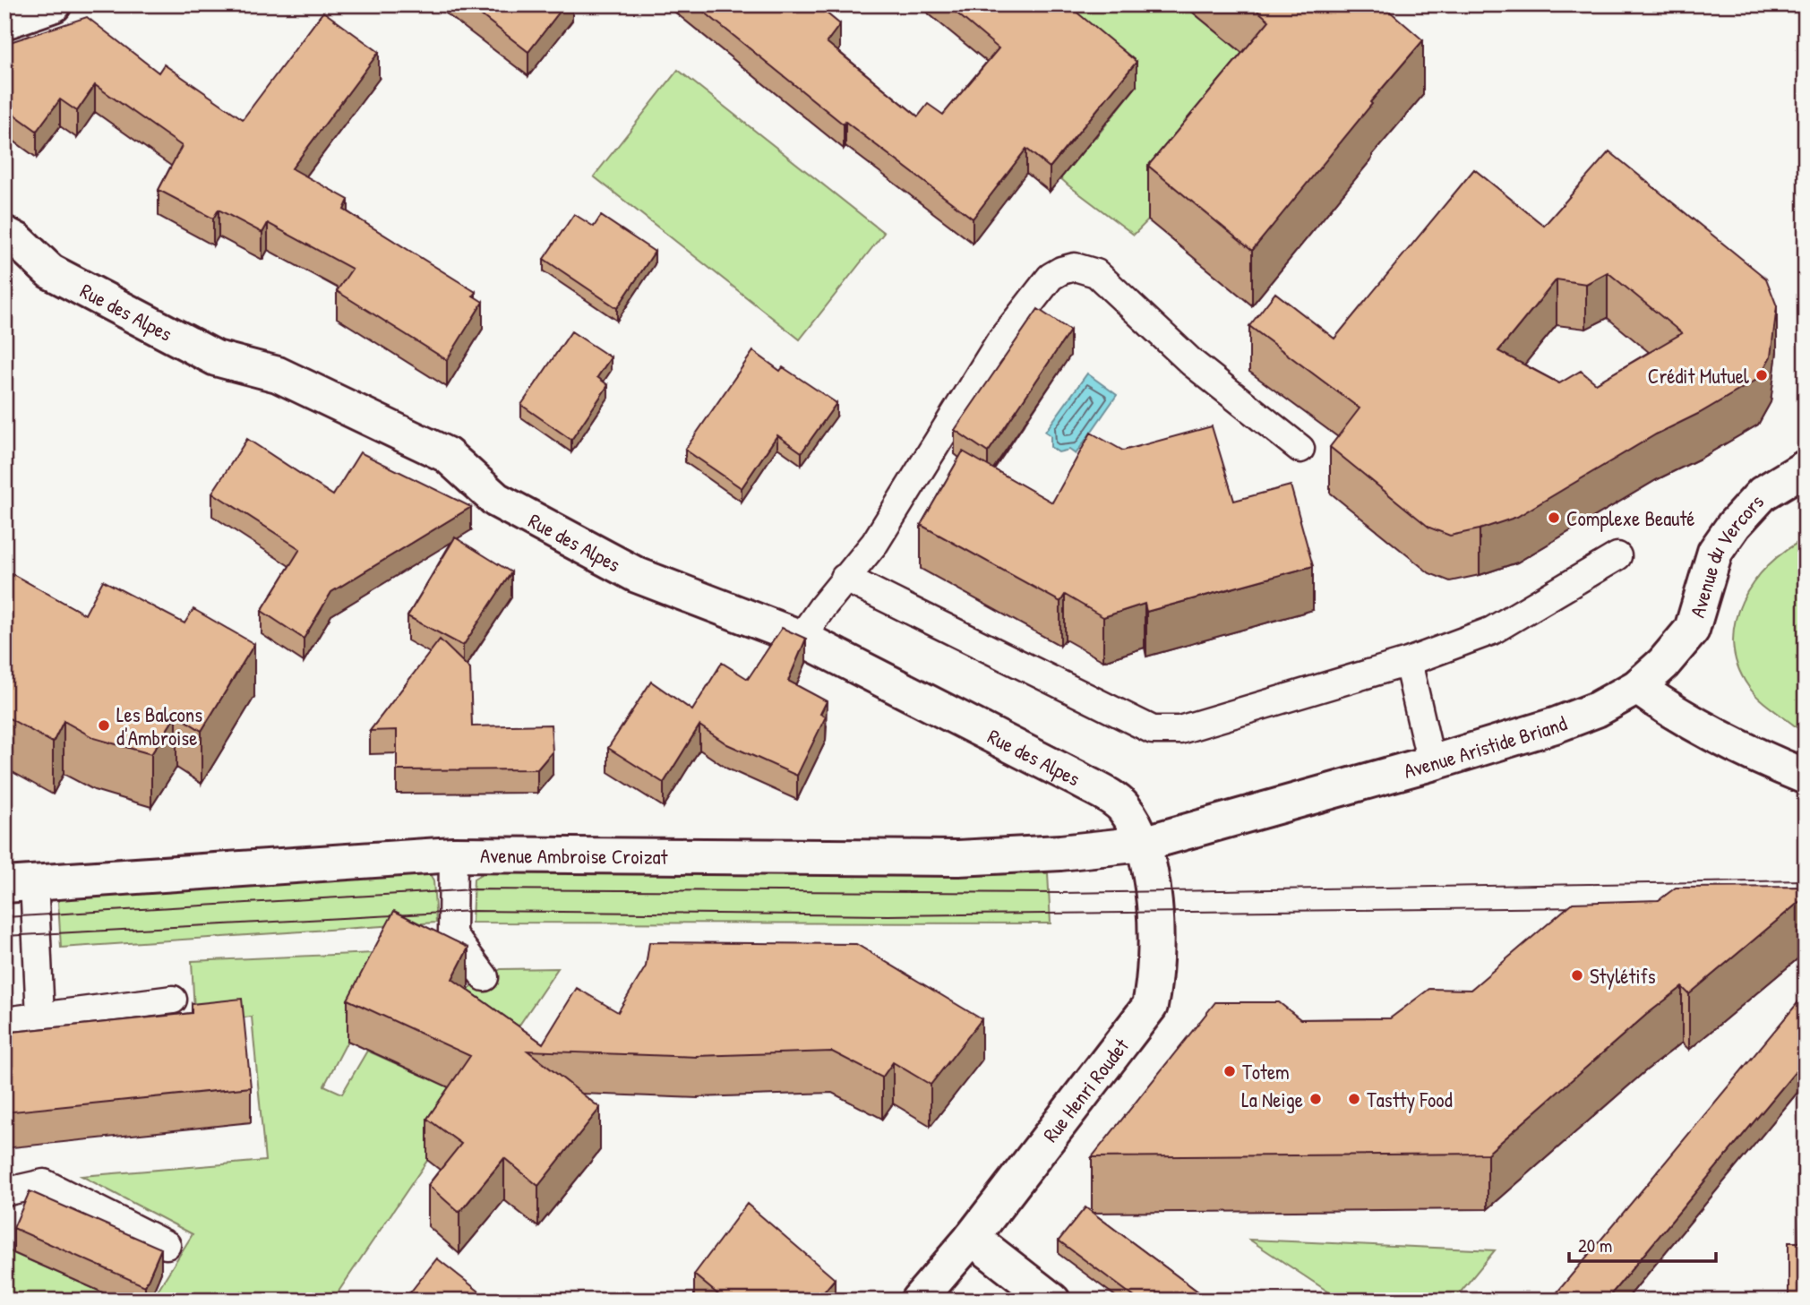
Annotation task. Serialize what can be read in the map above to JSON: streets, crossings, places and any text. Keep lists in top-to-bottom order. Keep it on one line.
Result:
{"streets":{"street":["Rue des Alpes","Avenue du Vercors","Avenue Aristide Briand","Avenue Ambroise Croizat","Rue Henri Roudet"]},"crossings":[["Rue des Alpes","Avenue Aristide Briand"],["Rue des Alpes","Avenue Ambroise Croizat"],["Rue des Alpes","Rue Henri Roudet"],["Avenue du Vercors","Avenue Aristide Briand"],["Avenue Aristide Briand","Avenue Ambroise Croizat"],["Avenue Aristide Briand","Rue Henri Roudet"],["Avenue Ambroise Croizat","Rue Henri Roudet"]],"places":["Crédit Mutuel","Complexe Beauté","Les Balcons d'Ambroise","Stylétifs","Totem","La Neige","Tastty Food"],"scale_bar":"20 m"}
